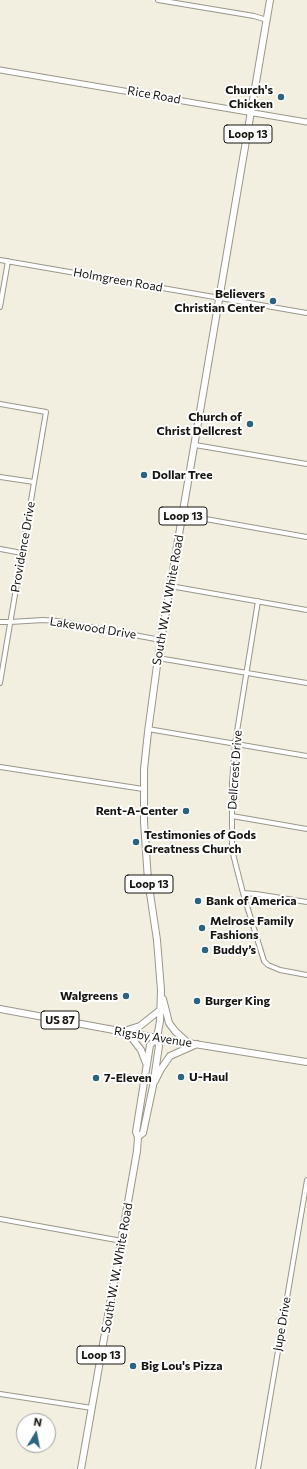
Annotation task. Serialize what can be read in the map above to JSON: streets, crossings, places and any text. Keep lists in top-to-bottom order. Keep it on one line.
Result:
{"streets":{"main road":["Loop 13","South W. W. White Road","US 87","Rigsby Avenue"],"street":["Rice Road","Holmgreen Road","Providence Drive","Lakewood Drive","Dellcrest Drive","Jupe Drive"]},"crossings":[["Rice Road","South W. W. White Road"],["Holmgreen Road","South W. W. White Road"],["Providence Drive","Lakewood Drive"],["South W. W. White Road","Lakewood Drive"],["South W. W. White Road","Rigsby Avenue"]],"places":["Church's Chicken","Believers Christian Center","Church of Christ Dellcrest","Dollar Tree","Rent-A-Center","Testimonies of Gods Greatness Church","Bank of America","Melrose Family Fashions","Buddy’s","Walgreens","Burger King","U-Haul","7-Eleven","Big Lou's Pizza"],"north":"top"}
